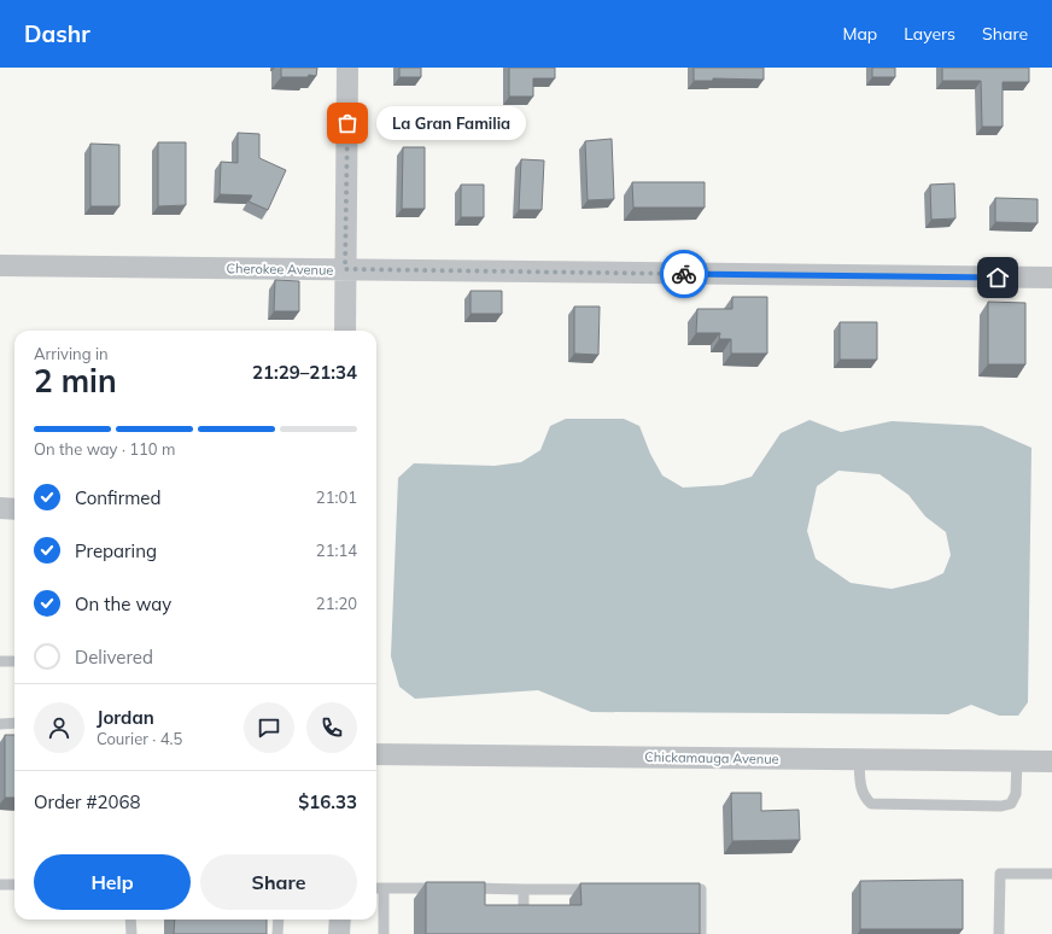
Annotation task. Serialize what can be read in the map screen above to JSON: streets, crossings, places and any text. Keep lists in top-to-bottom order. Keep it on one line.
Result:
{"streets":{"street":["Cherokee Avenue","Chickamauga Avenue"]},"places":["La Gran Familia"],"page":{"header":"Dashr","nav":["Map","Layers","Share"],"bubble":"La Gran Familia","heading":["2 min","Arriving in","21:29–21:34"],"panel":["Jordan","Courier · 4.5","Order #2068","$16.33"],"bar":"On the way · 110 m","list":[["Confirmed","21:01"],["Preparing","21:14"],["On the way","21:20"],"Delivered"],"buttons":["Help","Share"]}}
